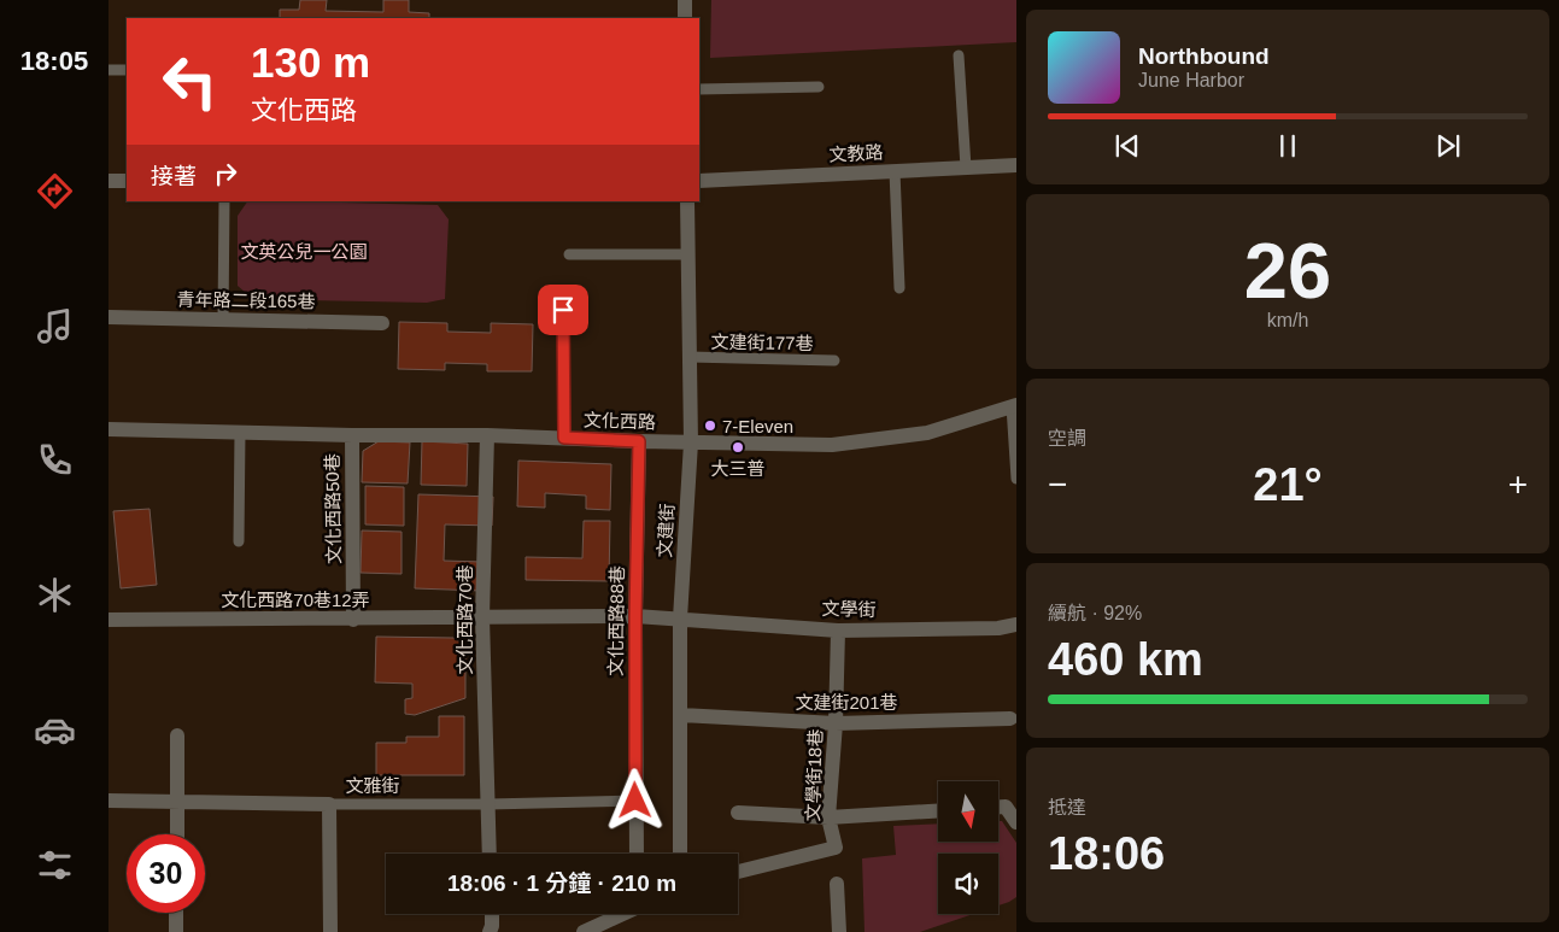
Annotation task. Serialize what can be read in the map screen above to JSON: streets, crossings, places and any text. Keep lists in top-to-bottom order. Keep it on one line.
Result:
{"streets":{"street":["文教路","青年路二段165巷","文化西路","文化西路50巷","文建街","文化西路70巷12弄","文學街","文化西路70巷","文化西路88巷","文建街201巷","文學街18巷","文雅街"],"lane":["文建街177巷"]},"crossings":[["文建街177巷","文建街"],["文化西路","文化西路50巷"],["文化西路","文建街"],["文化西路","文化西路70巷"],["文化西路","文化西路88巷"],["文化西路50巷","文化西路70巷12弄"],["文建街","文學街"],["文建街","文建街201巷"],["文化西路70巷12弄","文學街"],["文化西路70巷12弄","文化西路70巷"],["文化西路70巷12弄","文化西路88巷"],["文學街","文化西路88巷"],["文學街","文學街18巷"],["文化西路70巷","文雅街"],["文化西路88巷","文雅街"],["文建街201巷","文學街18巷"]],"parks":["文英公兒一公園"],"places":["7-Eleven","大三普"],"north":"bottom","page":{"tabs":"18:05","turn":["130 m","文化西路"],"song":["Northbound","June Harbor"],"then":"接著","tile":[["26","km/h"],"空調",["續航 · 92%","460 km"],["抵達","18:06"]],"heat":["−","21°","+"],"limit":"30","trip":"18:06 · 1 分鐘 · 210 m"}}
